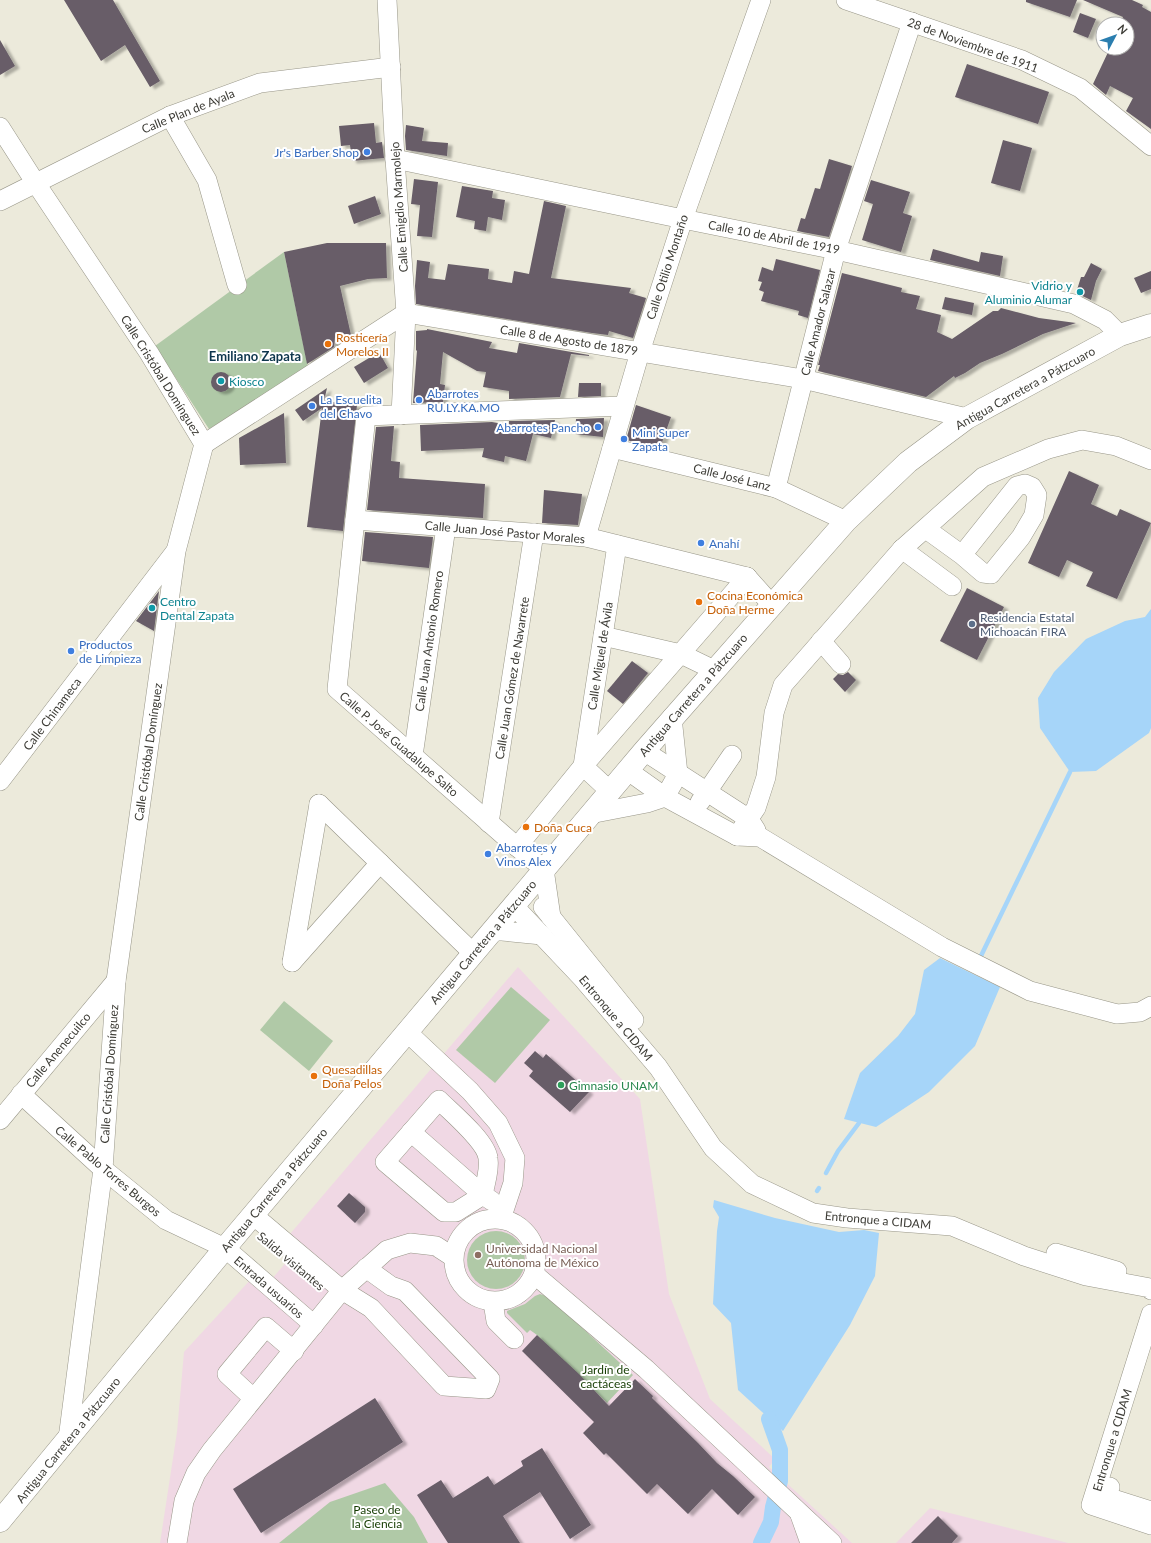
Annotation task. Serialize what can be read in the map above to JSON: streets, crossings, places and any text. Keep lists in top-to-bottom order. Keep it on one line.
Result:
{"streets":{"main road":["Antigua Carretera a Pátzcuaro"],"street":["28 de Noviembre de 1911","Calle Plan de Ayala","Calle Emigdio Marmolejo","Calle 10 de Abril de 1919","Calle Otilio Montaño","Calle Amador Salazar","Calle 8 de Agosto de 1879","Calle Cristóbal Domínguez","Calle José Lanz","Calle Juan José Pastor Morales","Calle Juan Antonio Romero","Calle Miguel de Ávila","Calle Juan Gómez de Navarrete","Calle Chinameca","Calle P. José Guadalupe Salto","Entronque a CIDAM","Calle Anenecuilco","Calle Pablo Torres Burgos"]},"crossings":[["28 de Noviembre de 1911","Calle Amador Salazar"],["Calle Plan de Ayala","Calle Emigdio Marmolejo"],["Calle Plan de Ayala","Calle Cristóbal Domínguez"],["Calle Emigdio Marmolejo","Calle 10 de Abril de 1919"],["Calle Emigdio Marmolejo","Calle 8 de Agosto de 1879"],["Calle Emigdio Marmolejo","Calle P. José Guadalupe Salto"],["Calle 10 de Abril de 1919","Calle Otilio Montaño"],["Calle 10 de Abril de 1919","Calle Amador Salazar"],["Calle 10 de Abril de 1919","Antigua Carretera a Pátzcuaro"],["Calle Otilio Montaño","Calle 8 de Agosto de 1879"],["Calle Otilio Montaño","Calle José Lanz"],["Calle Otilio Montaño","Calle Juan José Pastor Morales"],["Calle Amador Salazar","Calle 8 de Agosto de 1879"],["Calle Amador Salazar","Calle José Lanz"],["Calle 8 de Agosto de 1879","Antigua Carretera a Pátzcuaro"],["Calle Cristóbal Domínguez","Antigua Carretera a Pátzcuaro"],["Calle Cristóbal Domínguez","Calle Chinameca"],["Calle Cristóbal Domínguez","Calle Anenecuilco"],["Calle Cristóbal Domínguez","Calle Pablo Torres Burgos"],["Antigua Carretera a Pátzcuaro","Calle José Lanz"],["Antigua Carretera a Pátzcuaro","Calle P. José Guadalupe Salto"],["Antigua Carretera a Pátzcuaro","Entronque a CIDAM"],["Antigua Carretera a Pátzcuaro","Calle Pablo Torres Burgos"],["Calle Juan José Pastor Morales","Calle Juan Antonio Romero"],["Calle Juan José Pastor Morales","Calle Miguel de Ávila"],["Calle Juan José Pastor Morales","Calle Juan Gómez de Navarrete"],["Calle Juan José Pastor Morales","Calle P. José Guadalupe Salto"],["Calle Juan Antonio Romero","Calle P. José Guadalupe Salto"],["Calle Juan Gómez de Navarrete","Calle P. José Guadalupe Salto"],["Calle Anenecuilco","Calle Pablo Torres Burgos"]],"districts":["Emiliano Zapata"],"parks":["Jardín de cactáceas","Paseo de la Ciencia"],"places":["Jr's Barber Shop","Vidrio y Aluminio Alumar","Rosticería Morelos II","Kiosco","Abarrotes RU.LY.KA.MO","La Escuelita del Chavo","Abarrotes Pancho","Mini Super Zapata","Anahí","Cocina Económica Doña Herme","Centro Dental Zapata","Residencia Estatal Michoacán FIRA","Productos de Limpieza","Doña Cuca","Abarrotes y Vinos Alex","Quesadillas Doña Pelos","Gimnasio UNAM","Universidad Nacional Autónoma de México"],"north":"top right"}
